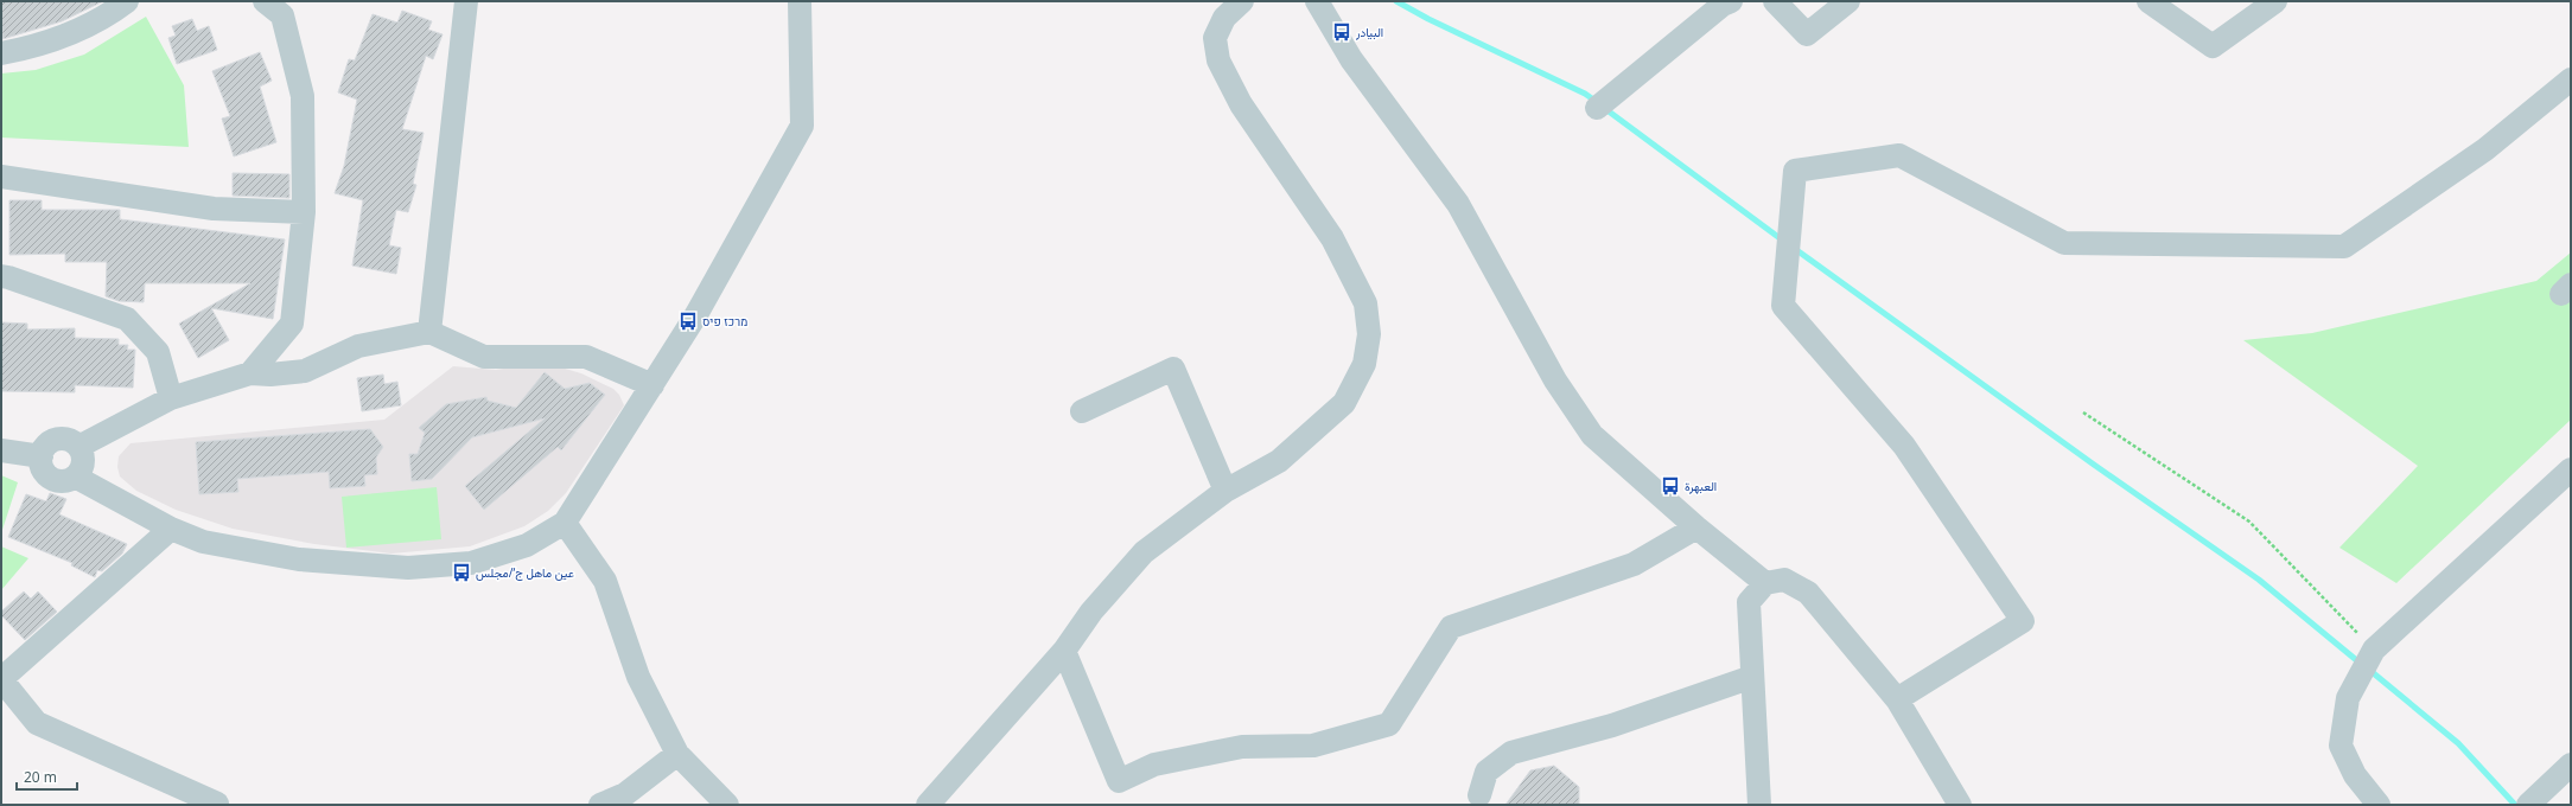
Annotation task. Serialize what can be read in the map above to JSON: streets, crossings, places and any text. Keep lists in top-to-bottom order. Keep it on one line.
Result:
{"places":{"bus stop":["البيادر","מרכז פיס","العبهرة","عين ماهل ج‘/مجلس"]},"scale_bar":"20 m"}
